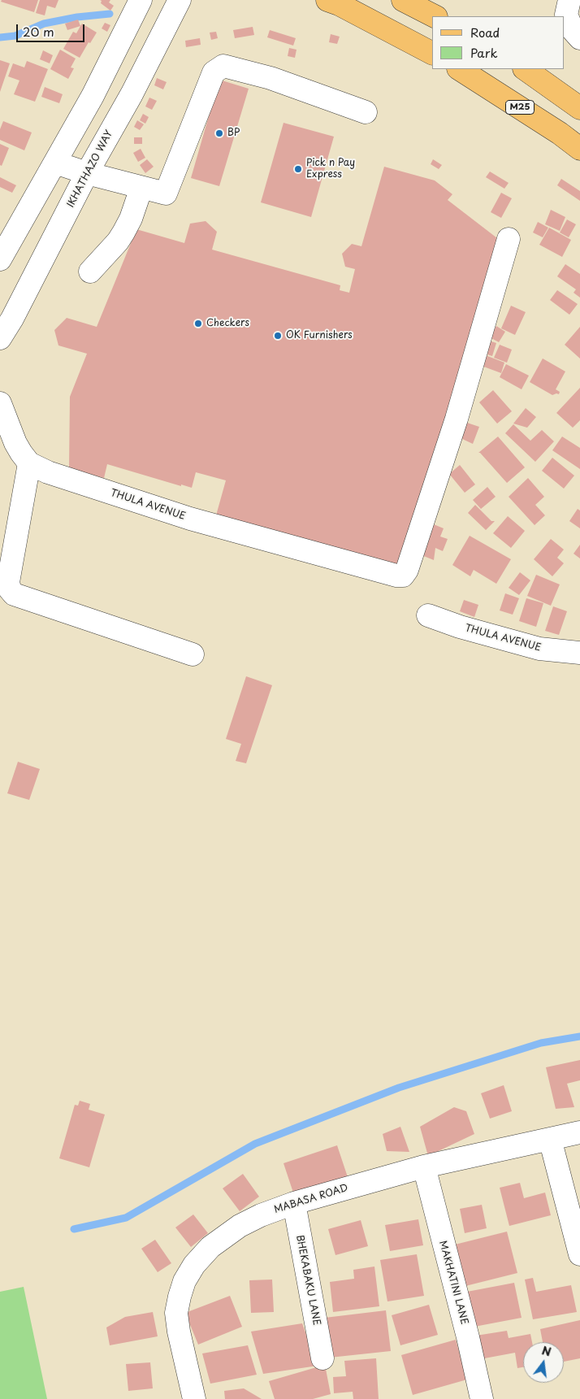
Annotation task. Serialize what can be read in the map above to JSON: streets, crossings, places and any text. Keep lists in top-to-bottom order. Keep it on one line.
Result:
{"streets":{"main road":["M25"],"street":["IKHATHAZO WAY","THULA AVENUE","MABASA ROAD","BHEKABAKU LANE","MAKHATINI LANE"]},"crossings":[["MABASA ROAD","BHEKABAKU LANE"],["MABASA ROAD","MAKHATINI LANE"]],"places":["BP","Pick n Pay Express","Checkers","OK Furnishers"],"legend":["Road","Park"],"scale_bar":"20 m","north":"top"}
